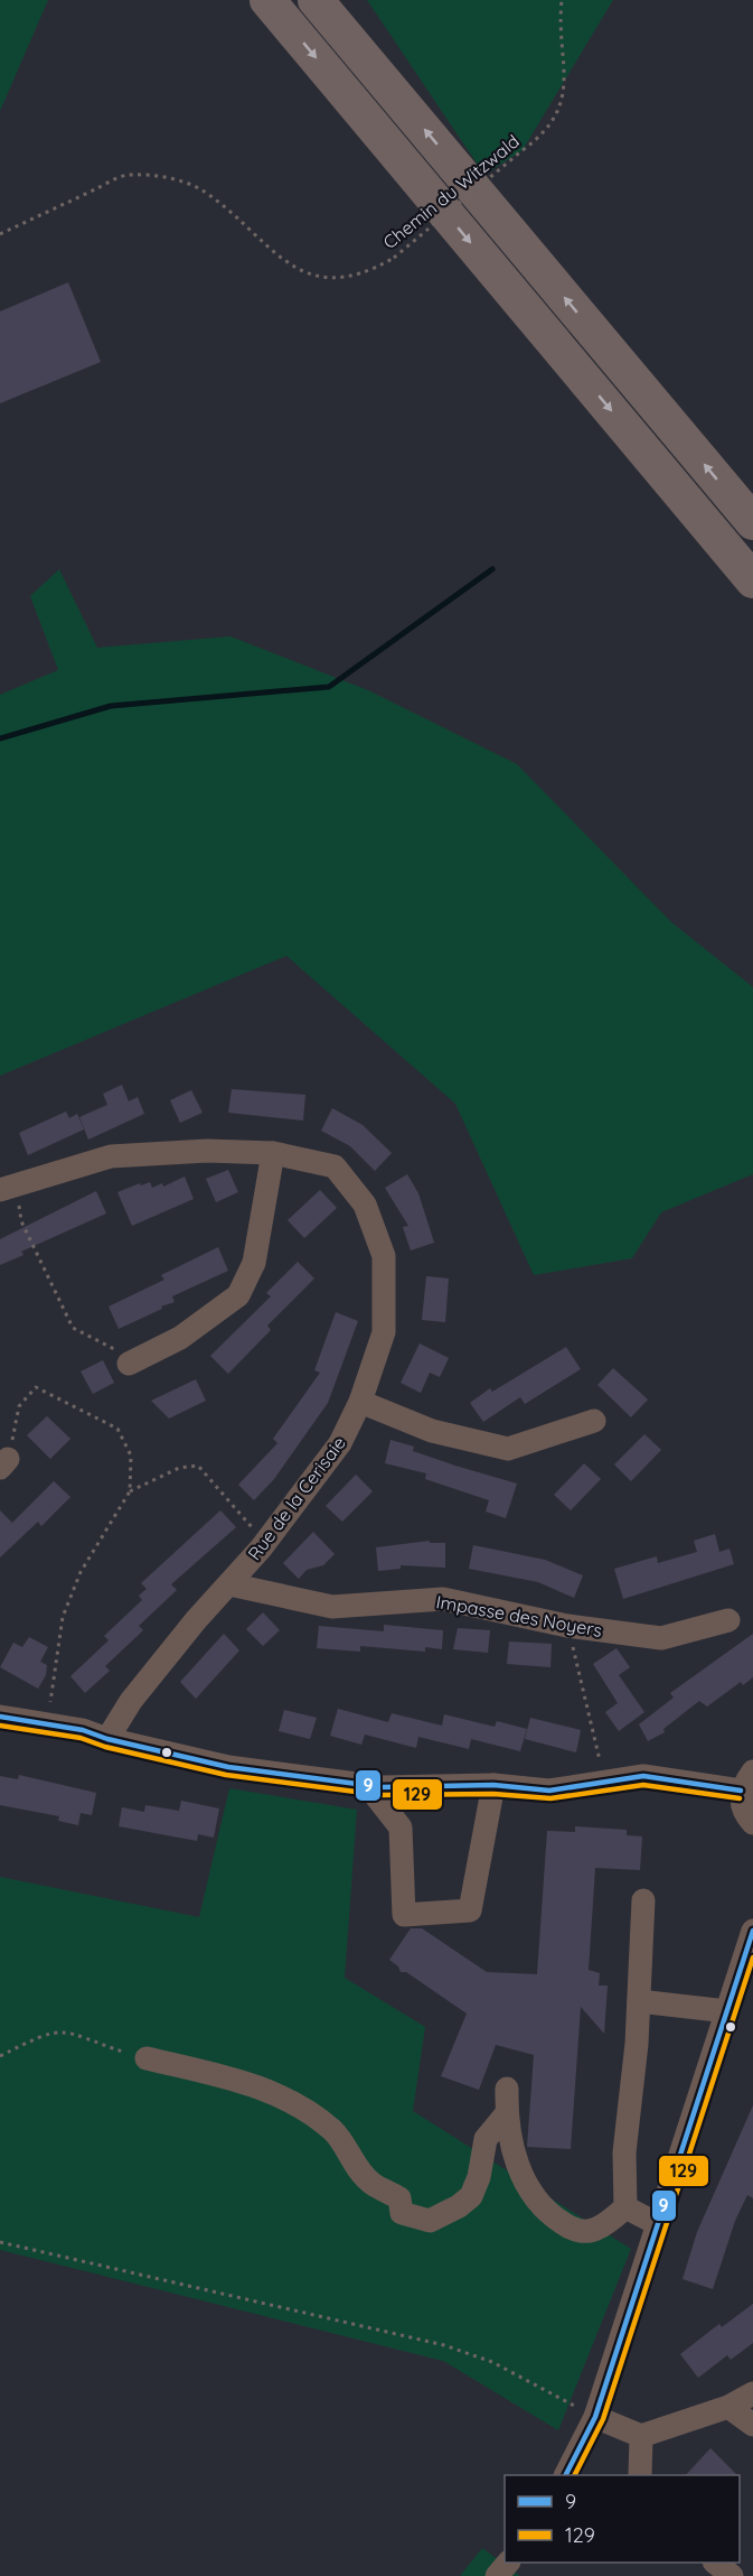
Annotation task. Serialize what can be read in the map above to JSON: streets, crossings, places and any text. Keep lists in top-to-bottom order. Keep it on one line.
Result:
{"streets":{"street":["Rue de la Cerisaie","Impasse des Noyers"],"path":["Chemin du Witzwald"]},"crossings":[["Rue de la Cerisaie","Impasse des Noyers"]],"lines":["transit line 9","transit line 129"],"legend":["9","129"]}
